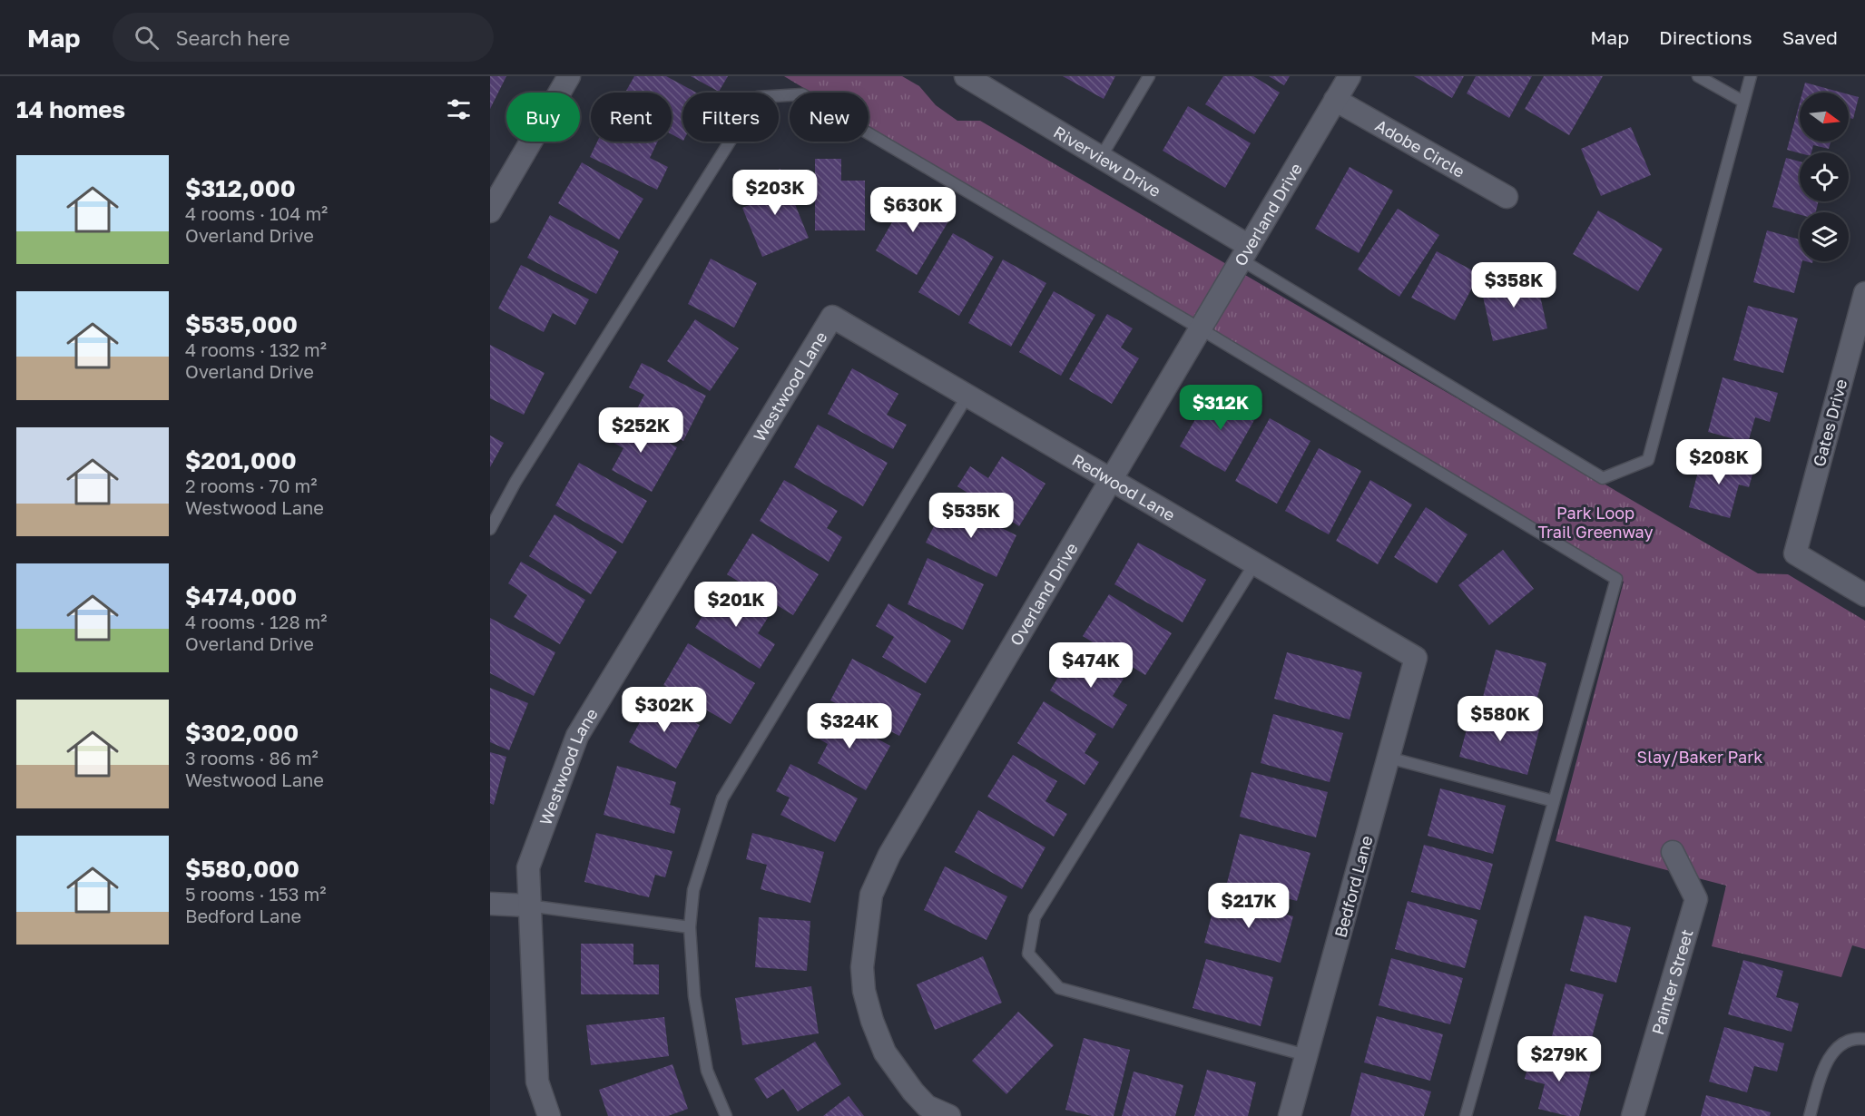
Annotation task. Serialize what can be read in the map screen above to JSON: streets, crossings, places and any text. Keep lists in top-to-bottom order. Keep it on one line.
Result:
{"streets":{"street":["Adobe Circle","Riverview Drive","Overland Drive","Westwood Lane","Gates Drive","Redwood Lane","Bedford Lane","Painter Street"]},"crossings":[["Adobe Circle","Overland Drive"],["Riverview Drive","Overland Drive"],["Overland Drive","Redwood Lane"],["Westwood Lane","Redwood Lane"],["Redwood Lane","Bedford Lane"]],"parks":["Park Loop Trail Greenway","Slay/Baker Park"],"north":"right","page":{"header":"Map","search":"Search here","nav":["Map","Directions","Saved"],"heading":"14 homes","chip":["Buy","Rent","Filters","New"],"list":[{"name":"$312,000","note":"4 rooms · 104 m² · Overland Drive"},{"name":"$535,000","note":"4 rooms · 132 m² · Overland Drive"},{"name":"$201,000","note":"2 rooms · 70 m² · Westwood Lane"},{"name":"$474,000","note":"4 rooms · 128 m² · Overland Drive"},{"name":"$302,000","note":"3 rooms · 86 m² · Westwood Lane"},{"name":"$580,000","note":"5 rooms · 153 m² · Bedford Lane"}],"price":["$203K","$630K","$358K","$312K","$252K","$208K","$535K","$201K","$474K","$302K","$580K","$324K","$217K","$279K"]}}
